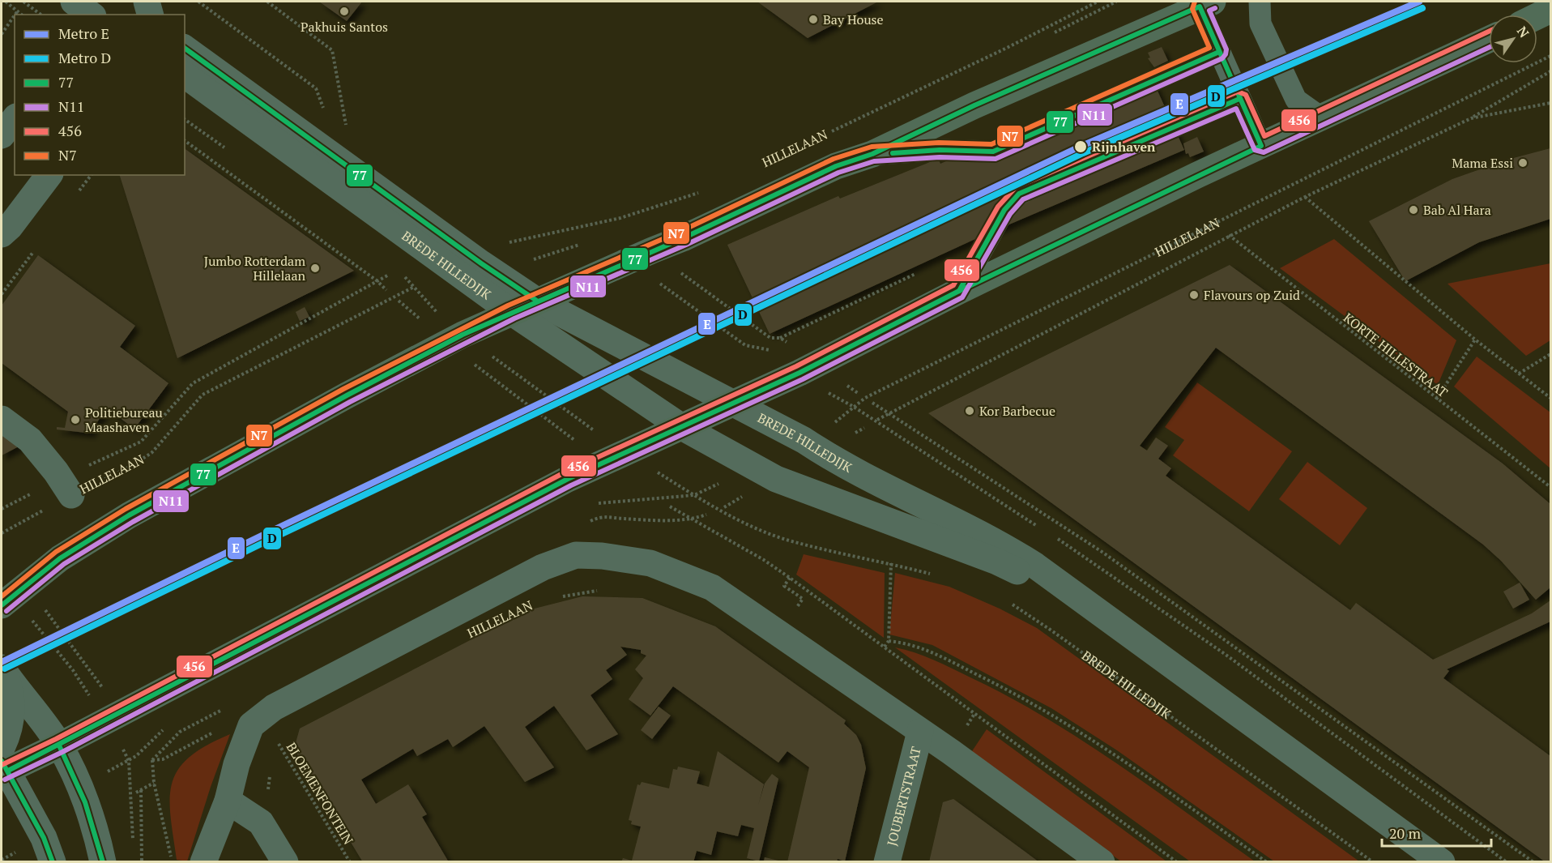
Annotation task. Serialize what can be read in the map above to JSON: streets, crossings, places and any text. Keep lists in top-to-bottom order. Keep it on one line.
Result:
{"streets":{"street":["HILLELAAN","BREDE HILLEDIJK","JOUBERTSTRAAT"],"path":["KORTE HILLESTRAAT","BLOEMENFONTEIN"]},"crossings":[["HILLELAAN","KORTE HILLESTRAAT"],["HILLELAAN","JOUBERTSTRAAT"]],"places":["Pakhuis Santos","Bay House","Rijnhaven","Mama Essi","Bab Al Hara","Jumbo Rotterdam Hillelaan","Flavours op Zuid","Kor Barbecue","Politiebureau Maashaven"],"lines":["metro line E","transit line N7","transit line 77","metro line D","transit line N11","transit line 456"],"legend":["Metro E","Metro D","77","N11","456","N7"],"scale_bar":"20 m","north":"top right"}
